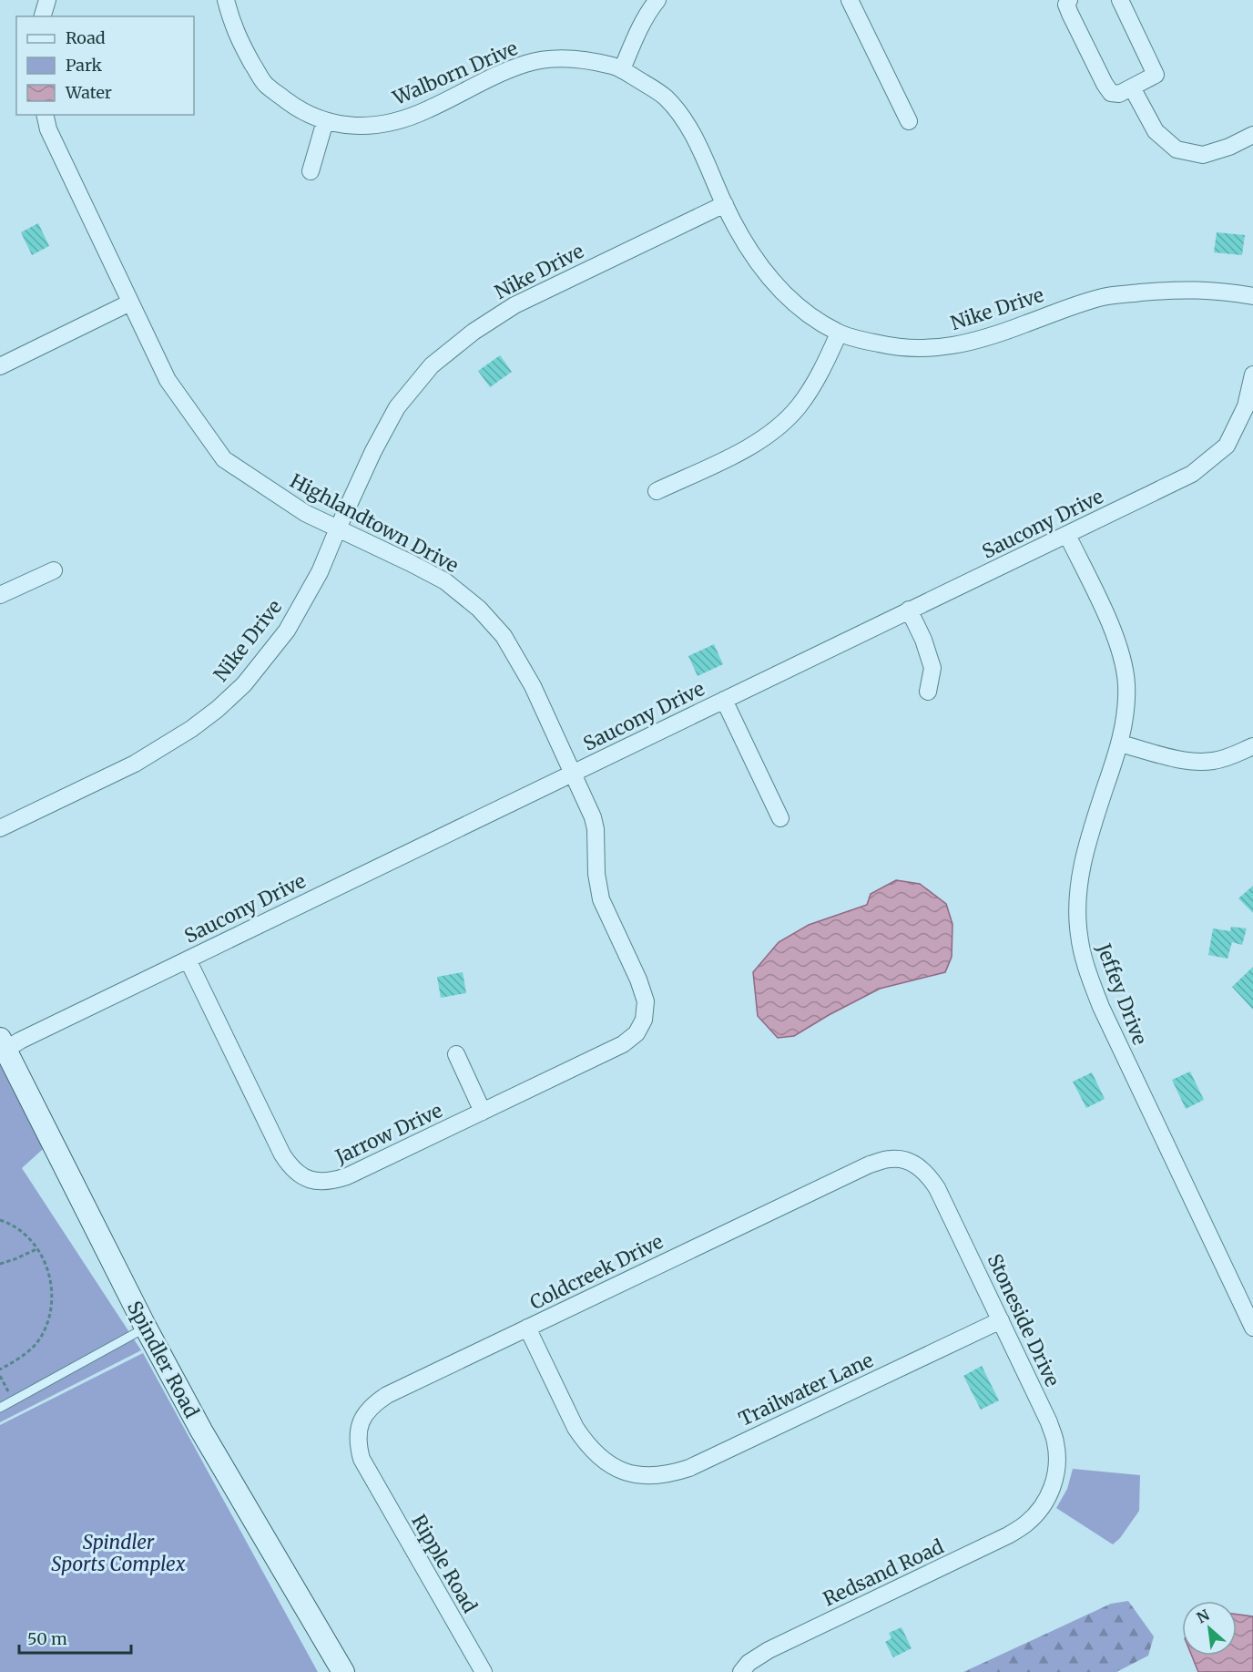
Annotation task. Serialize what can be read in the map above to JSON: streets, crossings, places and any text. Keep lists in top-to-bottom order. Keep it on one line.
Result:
{"streets":{"street":["Walborn Drive","Nike Drive","Highlandtown Drive","Saucony Drive","Jeffey Drive","Jarrow Drive","Coldcreek Drive","Stoneside Drive","Spindler Road","Trailwater Lane","Ripple Road","Redsand Road"]},"crossings":[["Walborn Drive","Nike Drive"],["Nike Drive","Highlandtown Drive"],["Highlandtown Drive","Saucony Drive"],["Highlandtown Drive","Jarrow Drive"],["Saucony Drive","Jeffey Drive"],["Saucony Drive","Jarrow Drive"],["Saucony Drive","Spindler Road"],["Coldcreek Drive","Stoneside Drive"],["Coldcreek Drive","Trailwater Lane"],["Coldcreek Drive","Ripple Road"],["Stoneside Drive","Trailwater Lane"],["Stoneside Drive","Redsand Road"]],"parks":["Spindler Sports Complex"],"legend":["Road","Park","Water"],"scale_bar":"50 m","north":"top left"}
